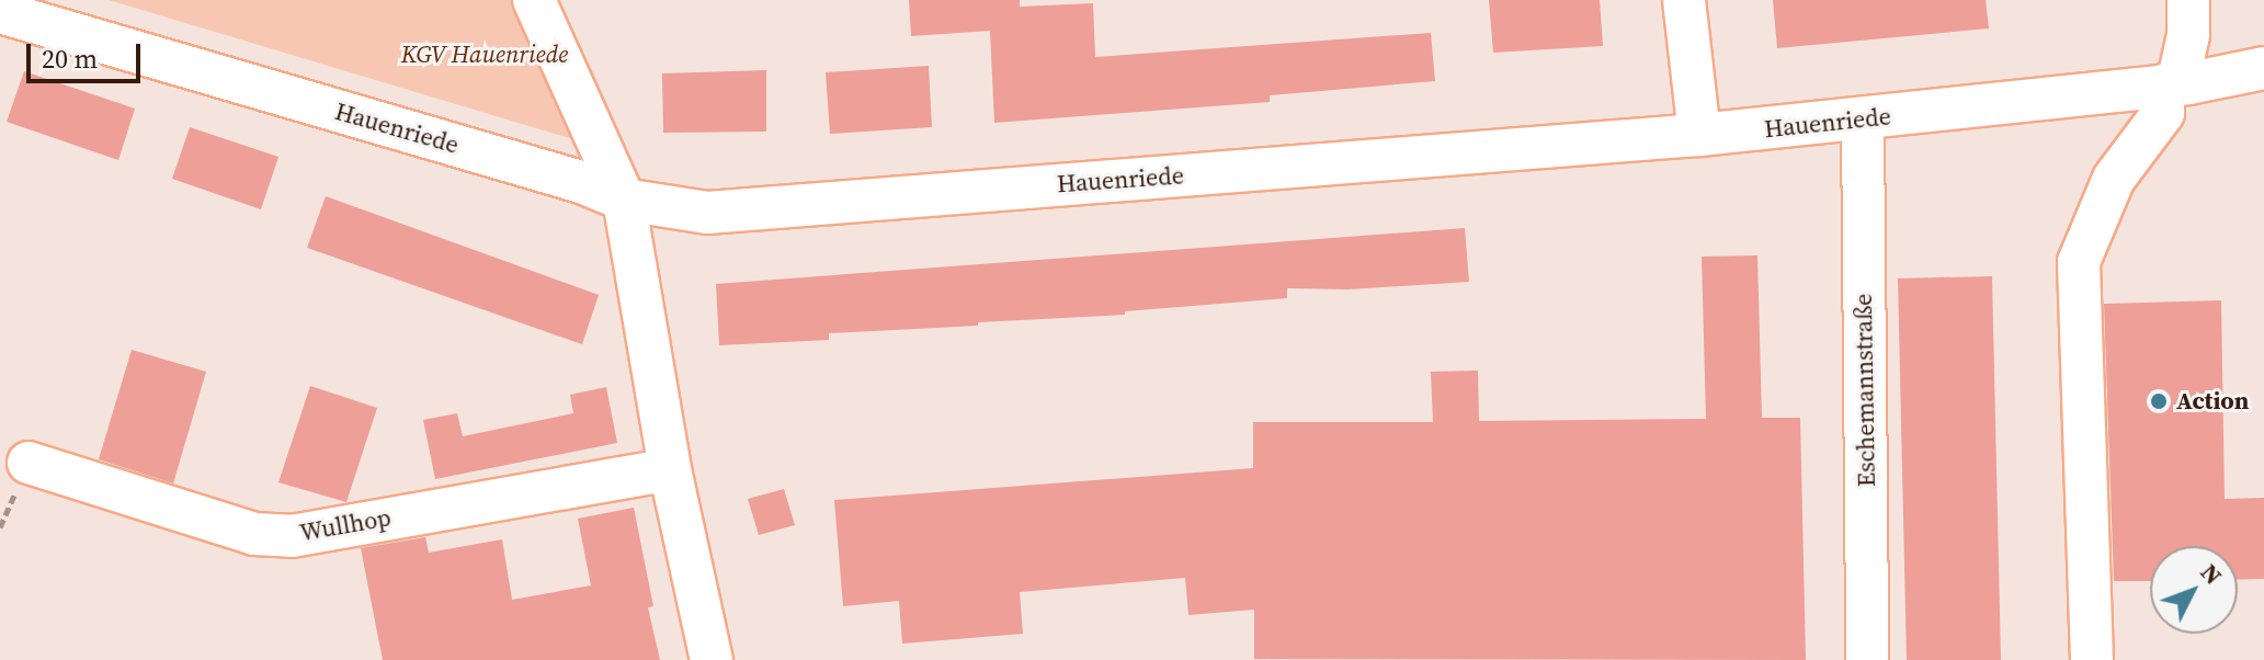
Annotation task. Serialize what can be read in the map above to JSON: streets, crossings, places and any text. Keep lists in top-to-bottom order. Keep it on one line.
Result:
{"streets":{"street":["Hauenriede","Eschemannstraße","Wullhop"]},"crossings":[["Hauenriede","Eschemannstraße"]],"parks":["KGV Hauenriede"],"places":["Action"],"scale_bar":"20 m","north":"top right"}
